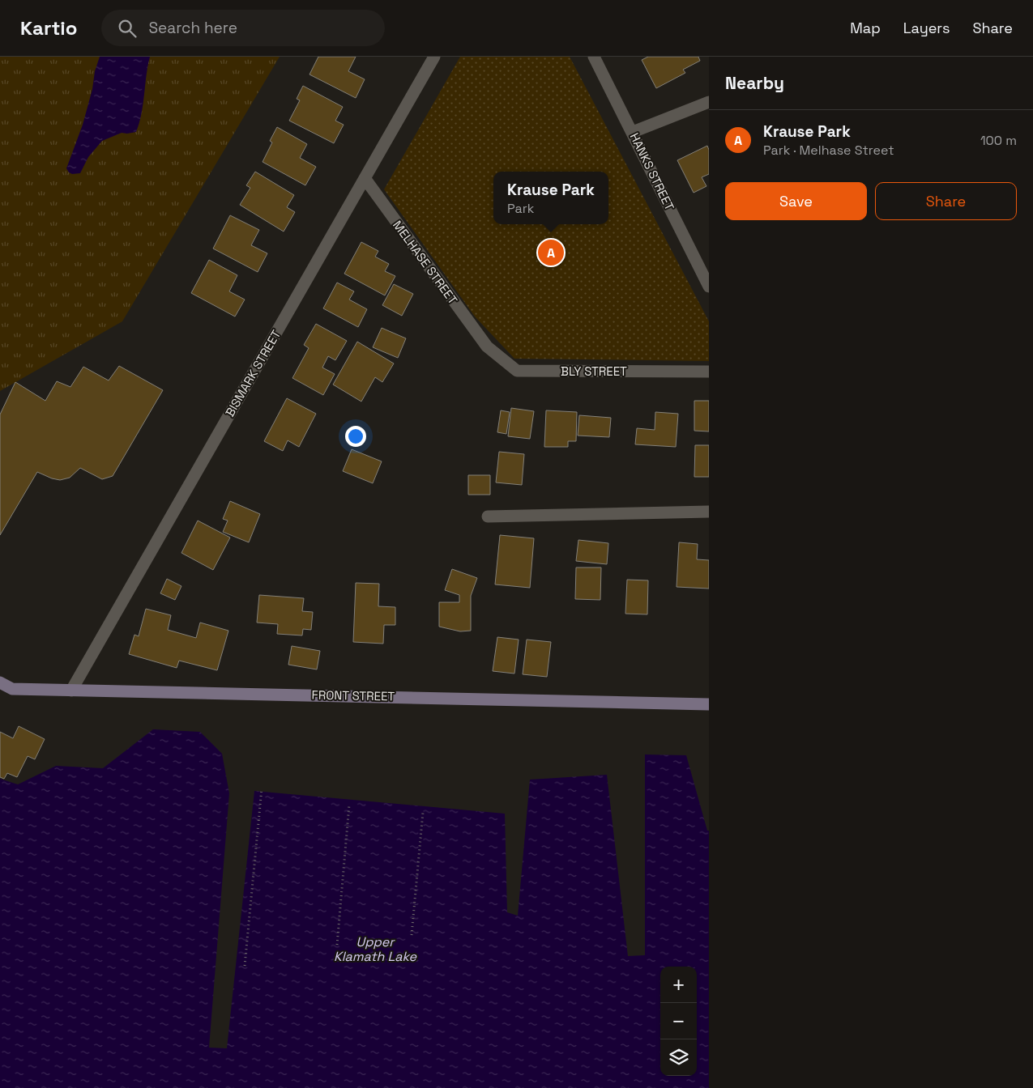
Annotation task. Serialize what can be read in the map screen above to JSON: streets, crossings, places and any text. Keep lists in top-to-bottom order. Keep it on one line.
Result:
{"streets":{"street":["HANKS STREET","MELHASE STREET","BLY STREET","BISMARK STREET","FRONT STREET"]},"crossings":[["MELHASE STREET","BLY STREET"],["MELHASE STREET","BISMARK STREET"],["BISMARK STREET","FRONT STREET"]],"water":["Upper Klamath Lake"],"page":{"header":"Kartio","search":"Search here","nav":["Map","Layers","Share"],"heading":"Nearby","list":[{"mark":"A","name":"Krause Park","note":"Park · Melhase Street","value":"100 m"}],"buttons":["Save","Share"],"popup":["Krause Park","Park"],"pins":"A","map_buttons":["+","−"]}}
